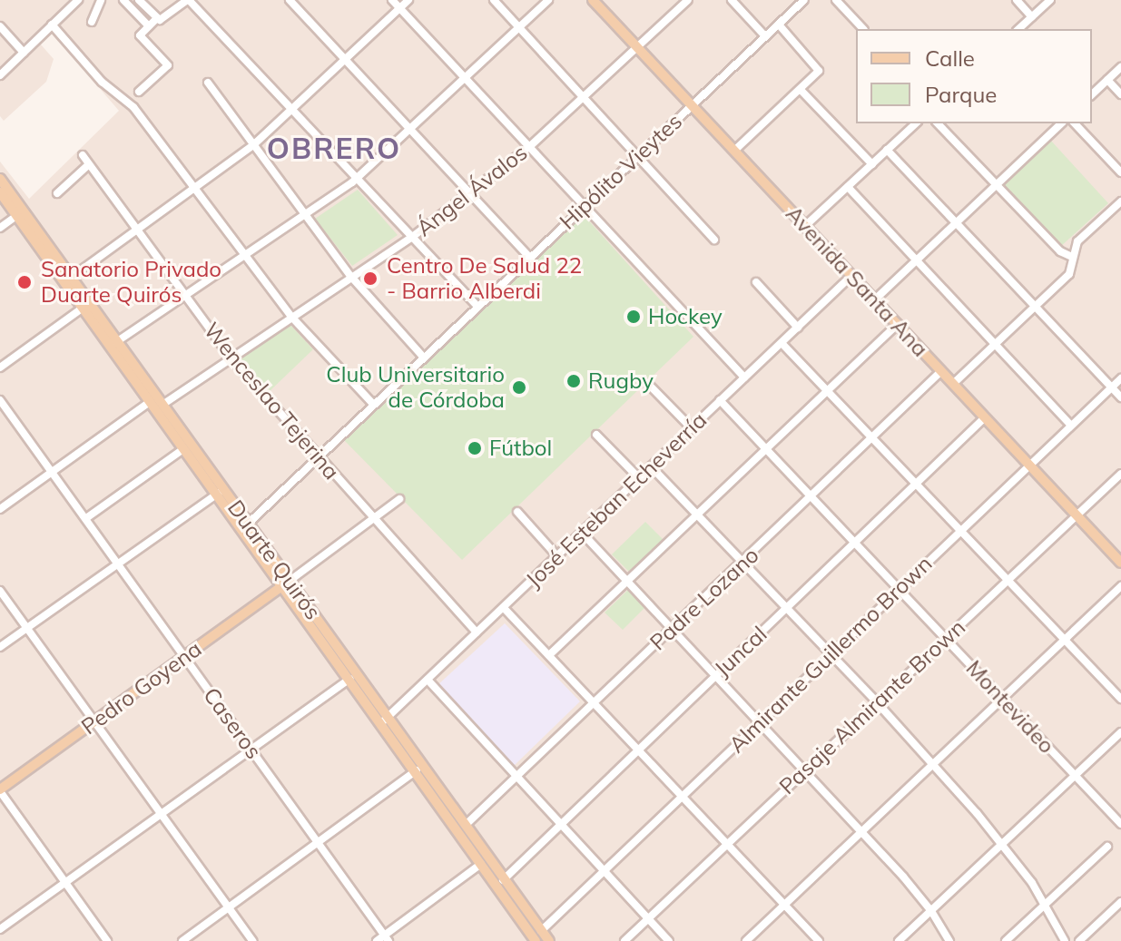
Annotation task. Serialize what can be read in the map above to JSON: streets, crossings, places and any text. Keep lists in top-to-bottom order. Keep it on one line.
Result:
{"streets":{"main road":["Avenida Santa Ana","Duarte Quirós","Pedro Goyena"],"street":["Hipólito Vieytes","Ángel Ávalos","Wenceslao Tejerina","José Esteban Echeverría","Padre Lozano","Juncal","Almirante Guillermo Brown","Pasaje Almirante Brown","Montevideo","Caseros"]},"crossings":[["Hipólito Vieytes","Avenida Santa Ana"],["Hipólito Vieytes","Wenceslao Tejerina"],["Hipólito Vieytes","Duarte Quirós"],["Ángel Ávalos","Avenida Santa Ana"],["Ángel Ávalos","Wenceslao Tejerina"],["Ángel Ávalos","Duarte Quirós"],["Avenida Santa Ana","José Esteban Echeverría"],["Avenida Santa Ana","Padre Lozano"],["Avenida Santa Ana","Juncal"],["Avenida Santa Ana","Almirante Guillermo Brown"],["Avenida Santa Ana","Pasaje Almirante Brown"],["Wenceslao Tejerina","José Esteban Echeverría"],["Wenceslao Tejerina","Pedro Goyena"],["José Esteban Echeverría","Duarte Quirós"],["José Esteban Echeverría","Montevideo"],["Duarte Quirós","Padre Lozano"],["Duarte Quirós","Juncal"],["Duarte Quirós","Almirante Guillermo Brown"],["Duarte Quirós","Pedro Goyena"],["Padre Lozano","Montevideo"],["Juncal","Montevideo"],["Almirante Guillermo Brown","Montevideo"],["Pedro Goyena","Caseros"],["Pasaje Almirante Brown","Montevideo"]],"districts":["OBRERO"],"places":["Centro De Salud 22 - Barrio Alberdi","Sanatorio Privado Duarte Quirós","Hockey","Rugby","Club Universitario de Córdoba","Fútbol"],"legend":["Calle","Parque"]}
